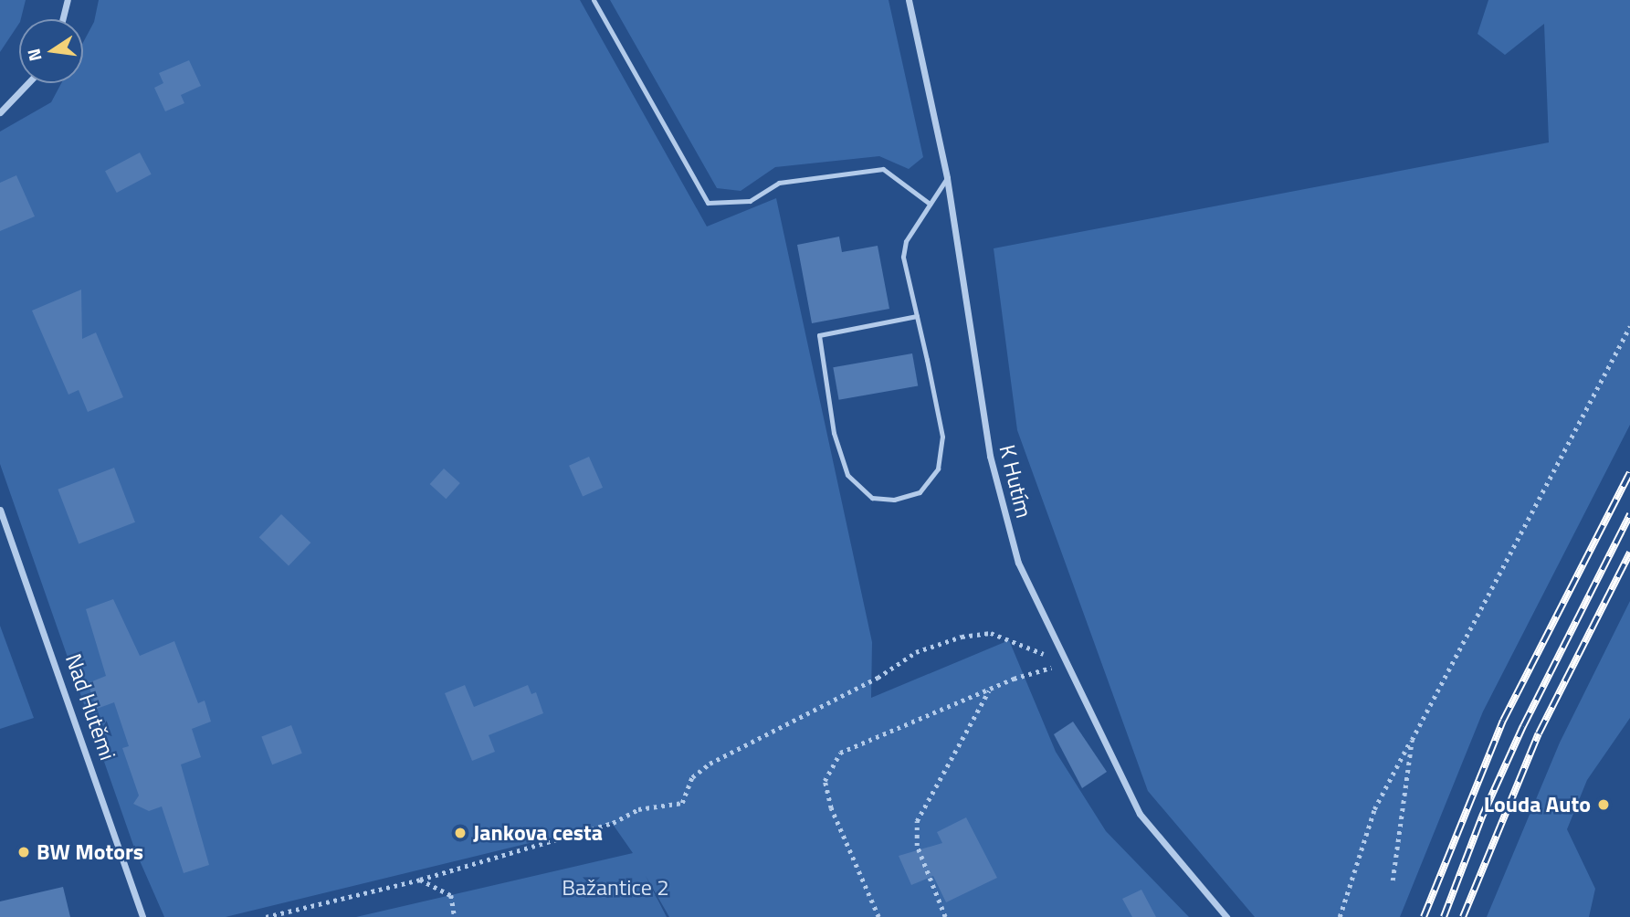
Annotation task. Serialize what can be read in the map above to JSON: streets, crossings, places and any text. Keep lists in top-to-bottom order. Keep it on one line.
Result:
{"streets":{"street":["K Hutím","Nad Hutěmi"]},"parks":["Bažantice 2"],"places":["Louda Auto","Jankova cesta","BW Motors"],"north":"left"}
